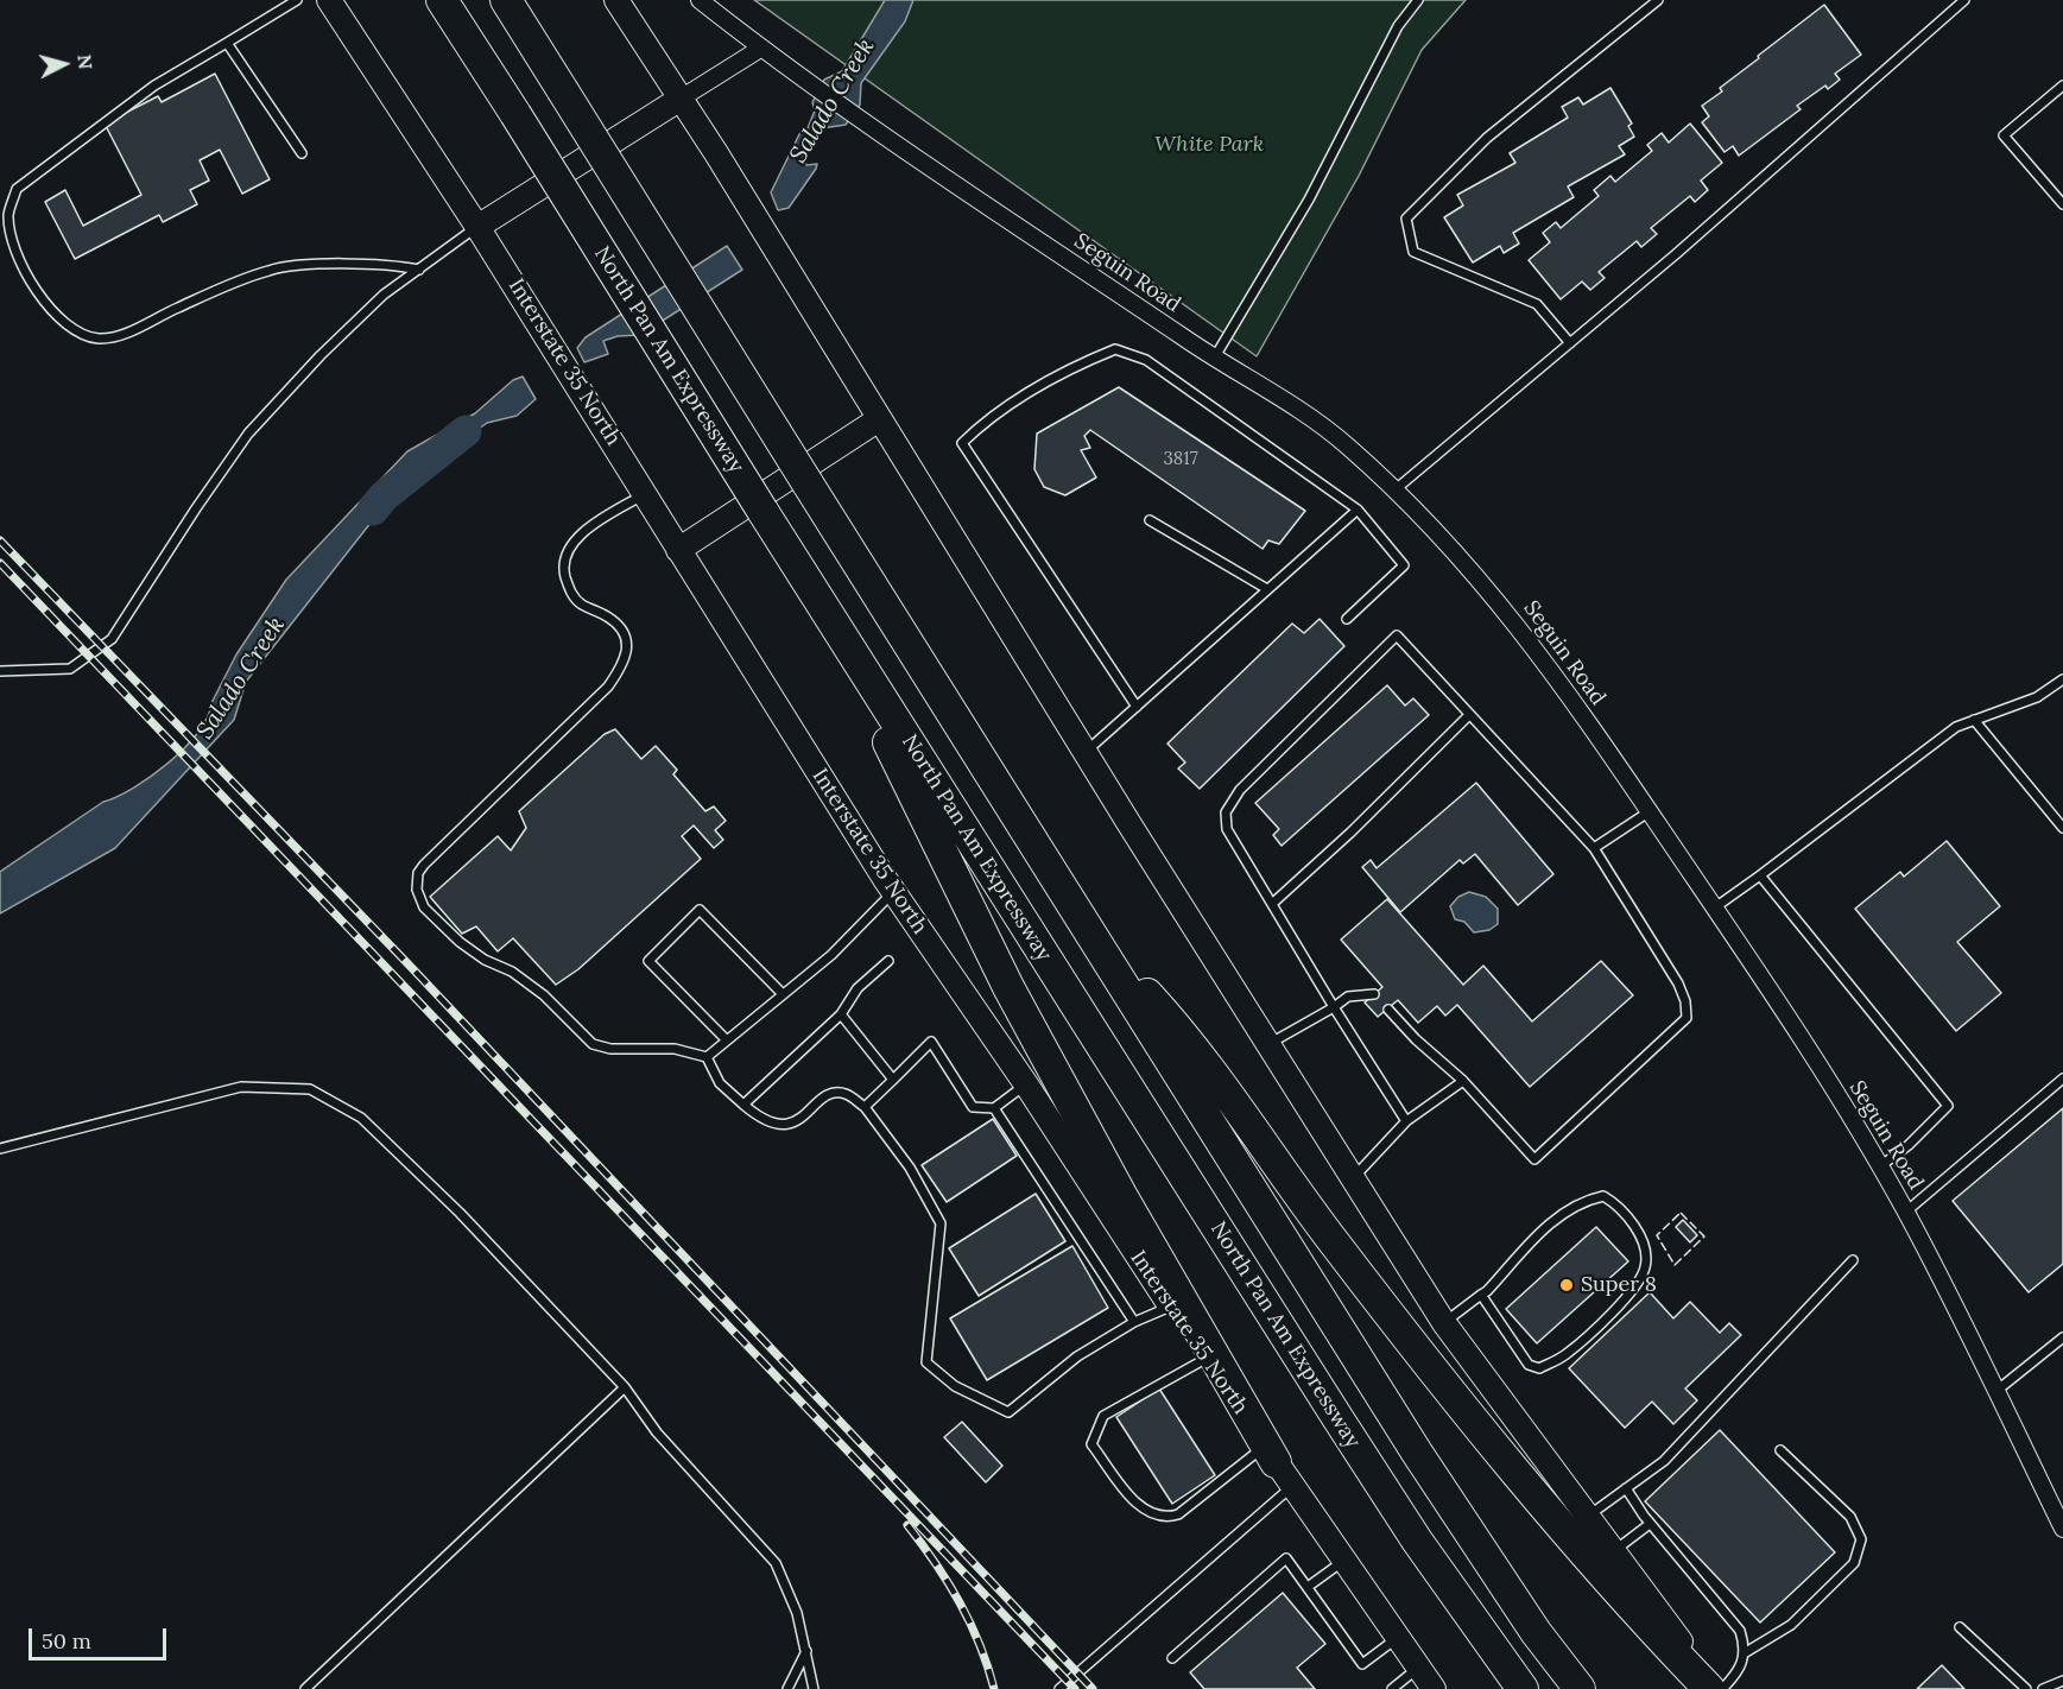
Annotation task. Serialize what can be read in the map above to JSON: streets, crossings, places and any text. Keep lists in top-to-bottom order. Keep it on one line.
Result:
{"streets":{"highway":["North Pan Am Expressway"],"main road":["Interstate 35 North"],"street":["Seguin Road"]},"water":["Salado Creek"],"parks":["White Park"],"places":["Super 8"],"house_numbers":["3817"],"scale_bar":"50 m","north":"right"}
